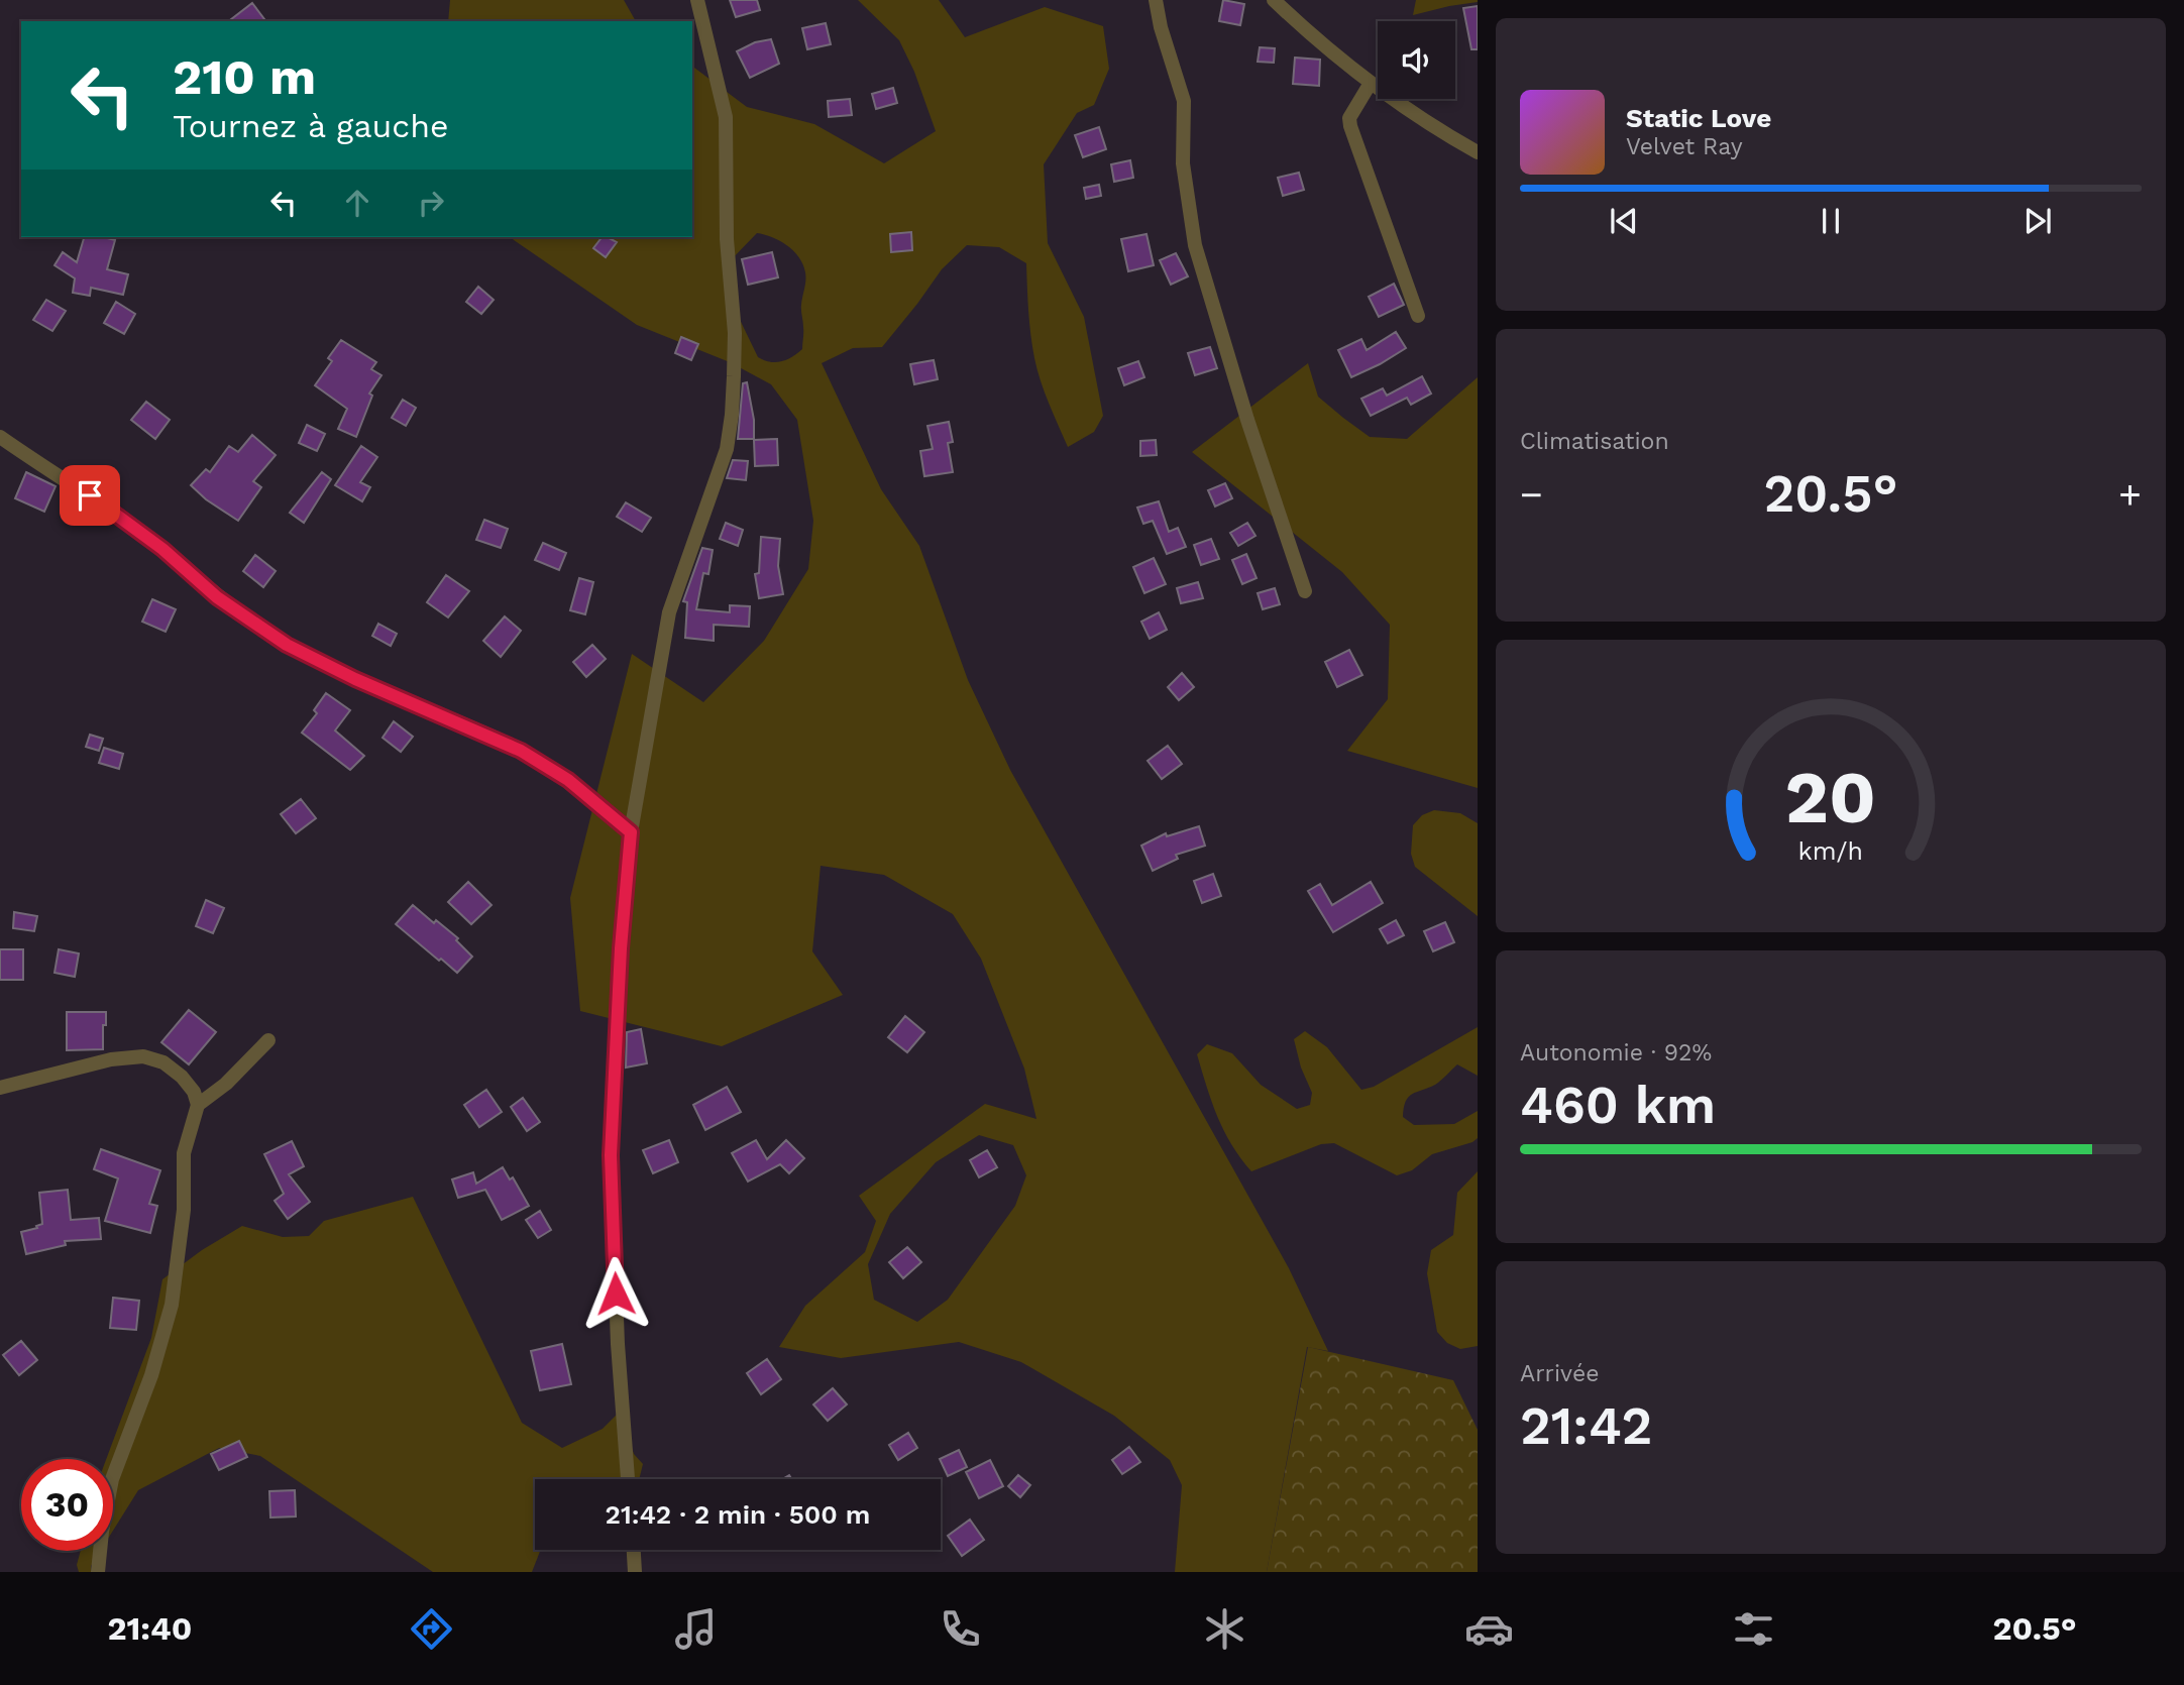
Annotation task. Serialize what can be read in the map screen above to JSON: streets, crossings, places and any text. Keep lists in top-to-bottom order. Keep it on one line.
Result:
{"page":{"turn":["210 m","Tournez à gauche"],"song":["Static Love","Velvet Ray"],"tile":["Climatisation",["Autonomie · 92%","460 km"],["Arrivée","21:42"]],"heat":["−","20.5°","+"],"limit":"30","trip":"21:42 · 2 min · 500 m","tabs":["21:40","20.5°"],"gauge":["20","km/h"]}}
